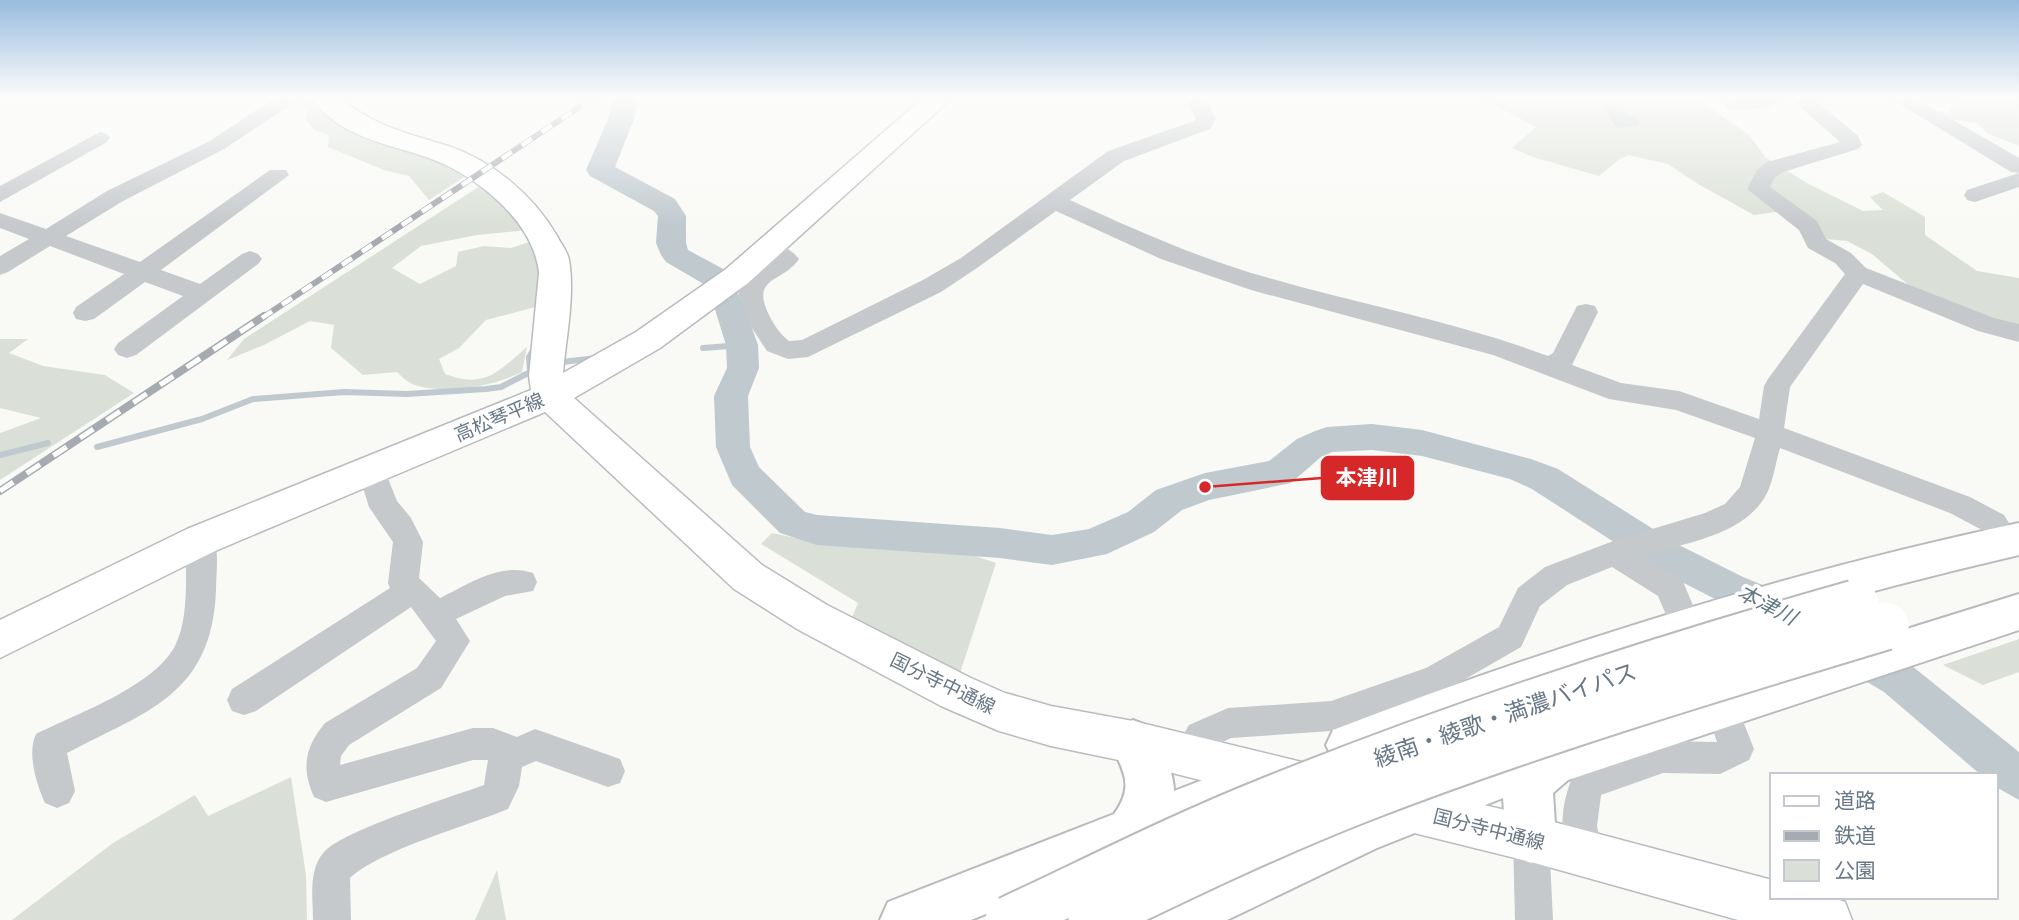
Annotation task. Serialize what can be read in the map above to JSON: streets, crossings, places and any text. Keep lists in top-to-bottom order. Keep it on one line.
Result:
{"streets":{"highway":["綾南・綾歌・満濃バイパス"],"main road":["高松琴平線","国分寺中通線"]},"crossings":[["高松琴平線","国分寺中通線"]],"water":["本津川"],"places":["本津川"],"legend":["道路","鉄道","公園"]}
